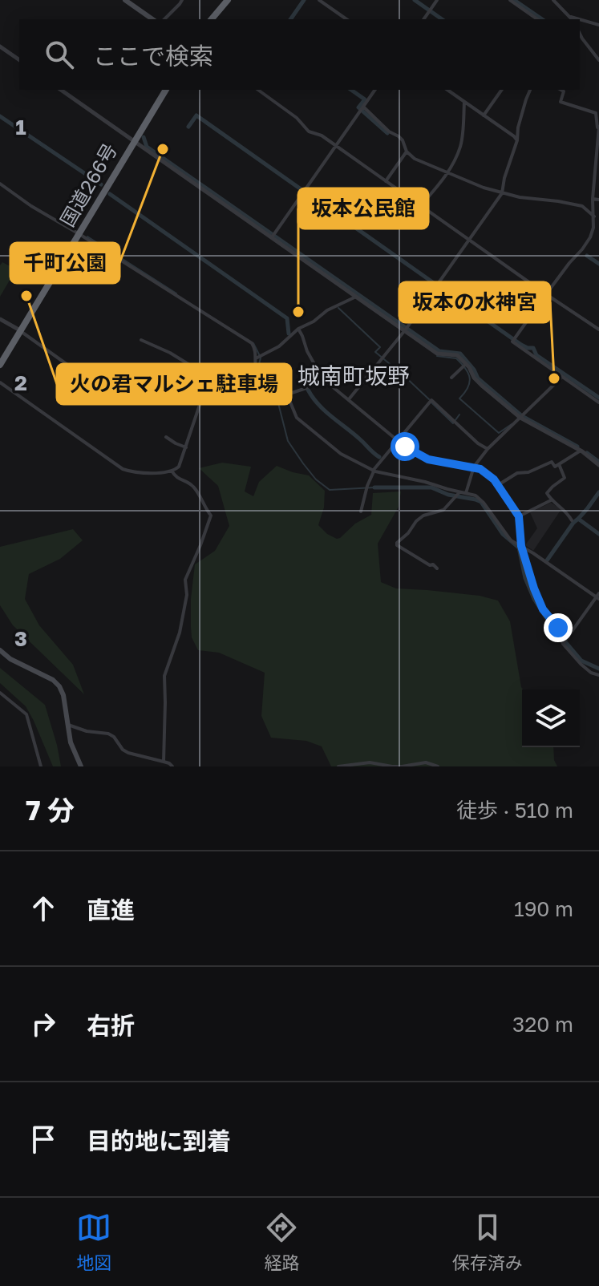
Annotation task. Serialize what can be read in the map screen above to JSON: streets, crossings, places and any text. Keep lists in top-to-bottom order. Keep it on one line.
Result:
{"streets":{"highway":["国道266号"]},"districts":["城南町坂野"],"places":["千町公園","火の君マルシェ駐車場","坂本公民館","坂本の水神宮"],"page":{"search":"ここで検索","heading":["7 分","徒歩 · 510 m"],"list":[["直進","190 m"],["右折","320 m"],"目的地に到着"],"nav":["地図","経路","保存済み"]},"grid":{"rows":["1","2","3"]}}
